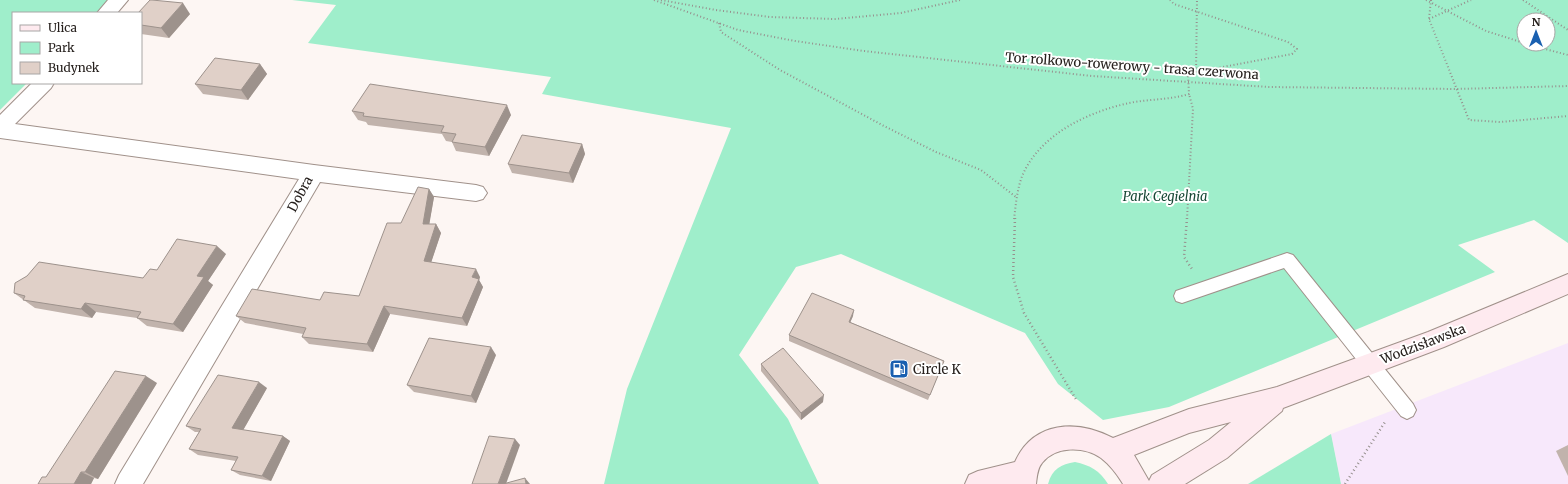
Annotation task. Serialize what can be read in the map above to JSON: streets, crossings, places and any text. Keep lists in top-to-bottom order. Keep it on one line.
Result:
{"streets":{"street":["Dobra","Wodzisławska"],"path":["Tor rolkowo-rowerowy - trasa czerwona"]},"parks":["Park Cegielnia"],"places":{"fuel station":["Circle K"]},"legend":["Ulica","Park","Budynek"],"north":"top"}
